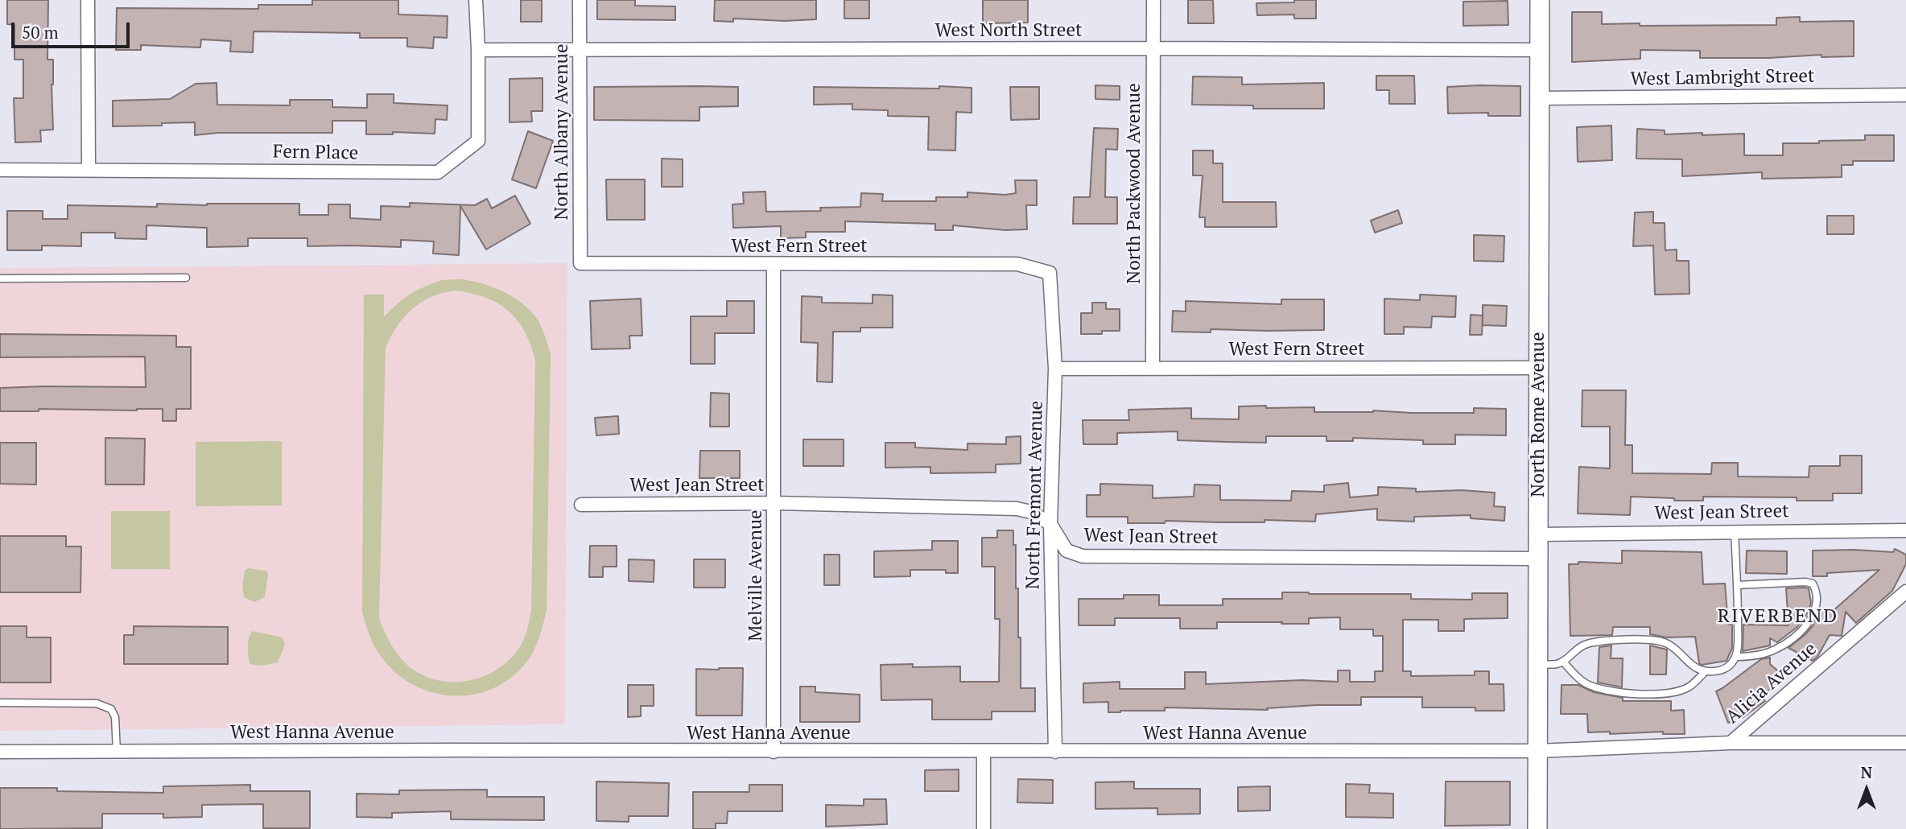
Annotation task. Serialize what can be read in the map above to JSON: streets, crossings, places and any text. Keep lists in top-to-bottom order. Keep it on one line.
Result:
{"streets":{"street":["West North Street","West Lambright Street","North Albany Avenue","Fern Place","North Packwood Avenue","West Fern Street","North Rome Avenue","West Jean Street","North Fremont Avenue","Melville Avenue","Alicia Avenue","West Hanna Avenue"]},"crossings":[["West North Street","North Albany Avenue"],["West North Street","Fern Place"],["West North Street","North Packwood Avenue"],["West North Street","North Rome Avenue"],["West Lambright Street","North Rome Avenue"],["North Albany Avenue","West Fern Street"],["North Packwood Avenue","West Fern Street"],["West Fern Street","North Rome Avenue"],["West Fern Street","North Fremont Avenue"],["West Fern Street","Melville Avenue"],["North Rome Avenue","West Jean Street"],["North Rome Avenue","Alicia Avenue"],["North Rome Avenue","West Hanna Avenue"],["West Jean Street","North Fremont Avenue"],["West Jean Street","Melville Avenue"],["North Fremont Avenue","West Hanna Avenue"],["Melville Avenue","West Hanna Avenue"],["Alicia Avenue","West Hanna Avenue"]],"districts":["RIVERBEND"],"scale_bar":"50 m","north":"top"}
